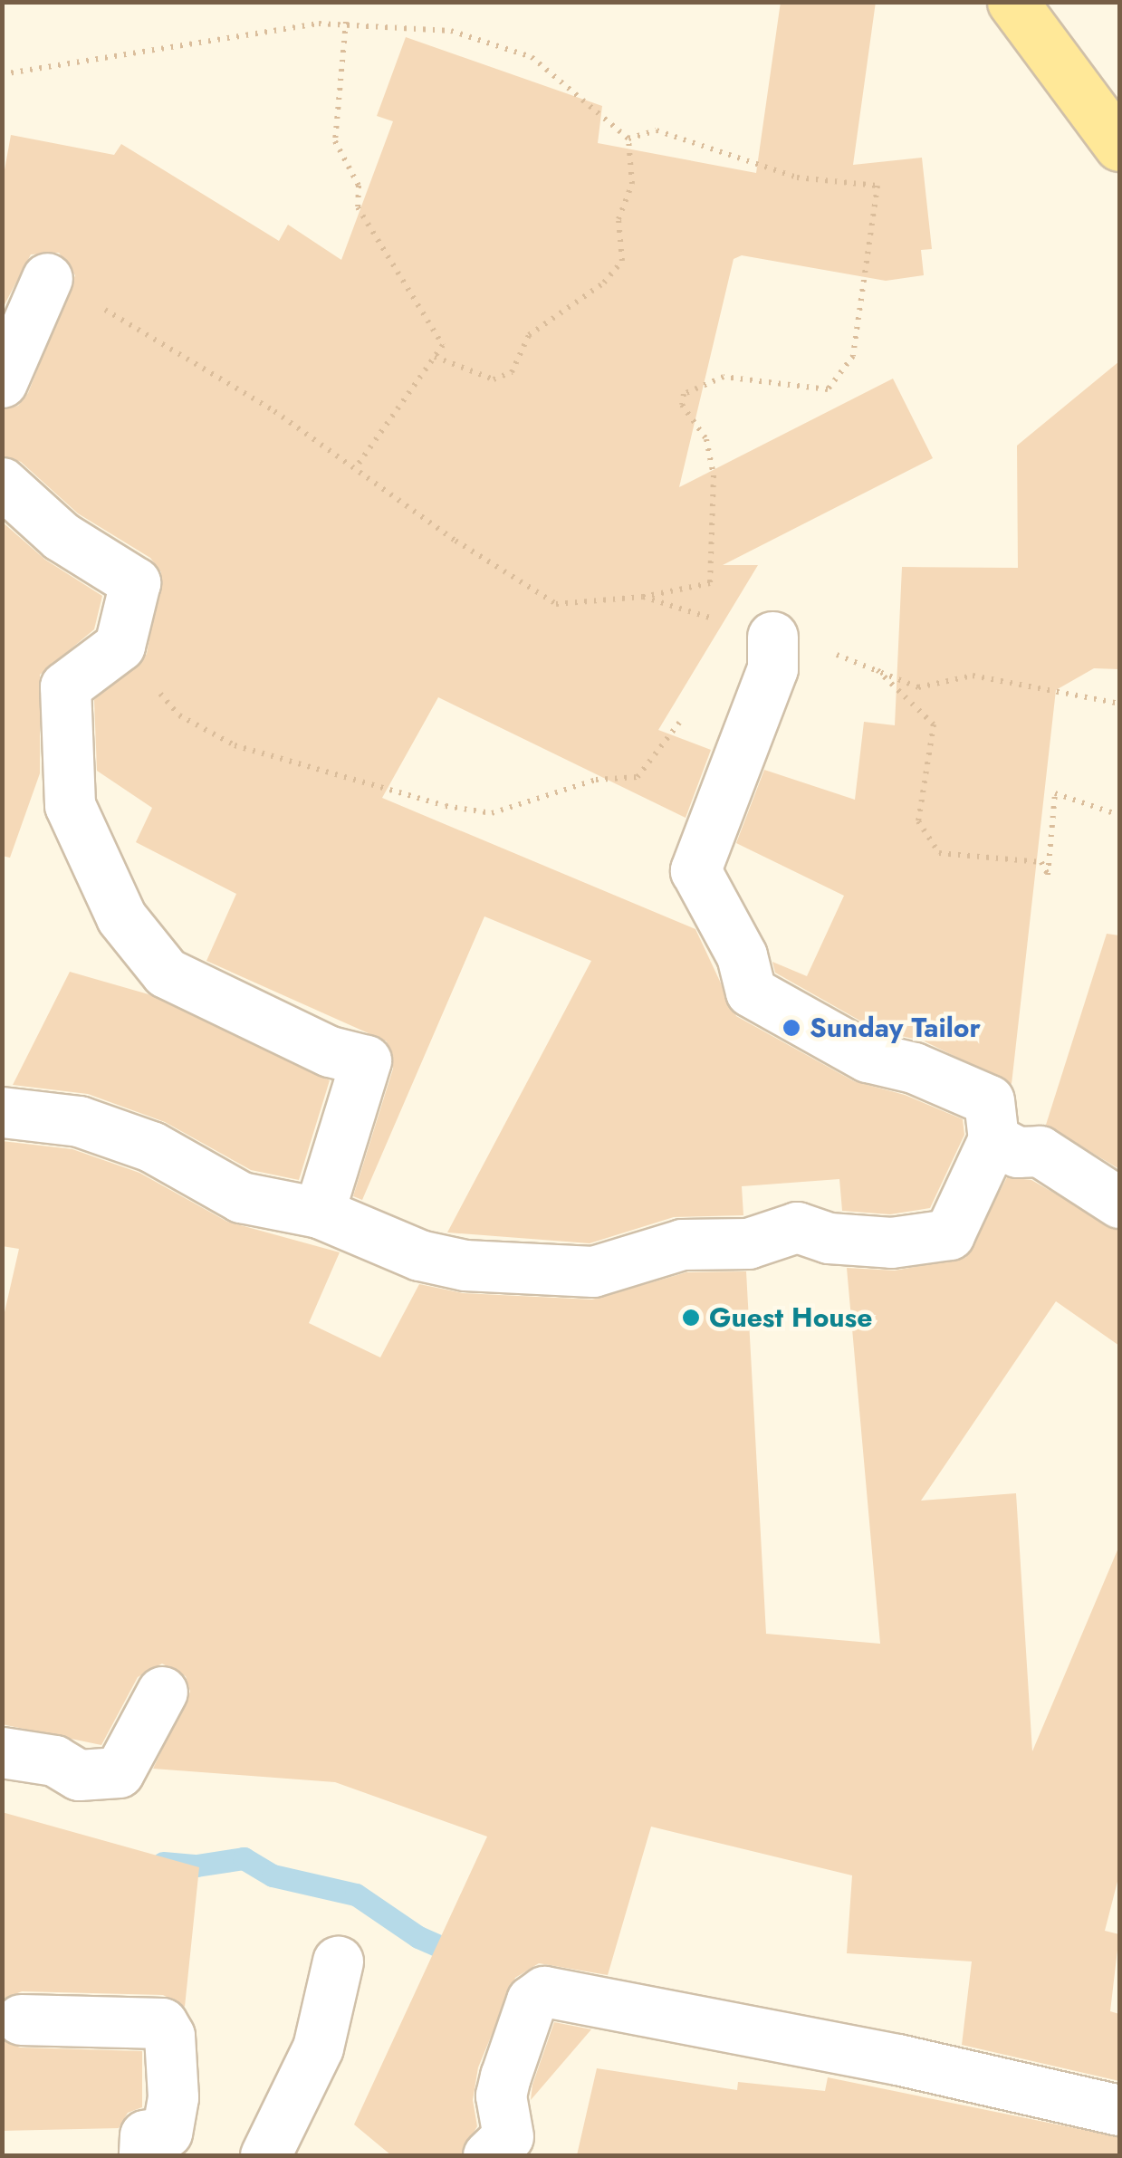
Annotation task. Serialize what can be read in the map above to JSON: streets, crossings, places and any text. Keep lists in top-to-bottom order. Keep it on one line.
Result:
{"places":["Sunday Tailor","Guest House"]}
